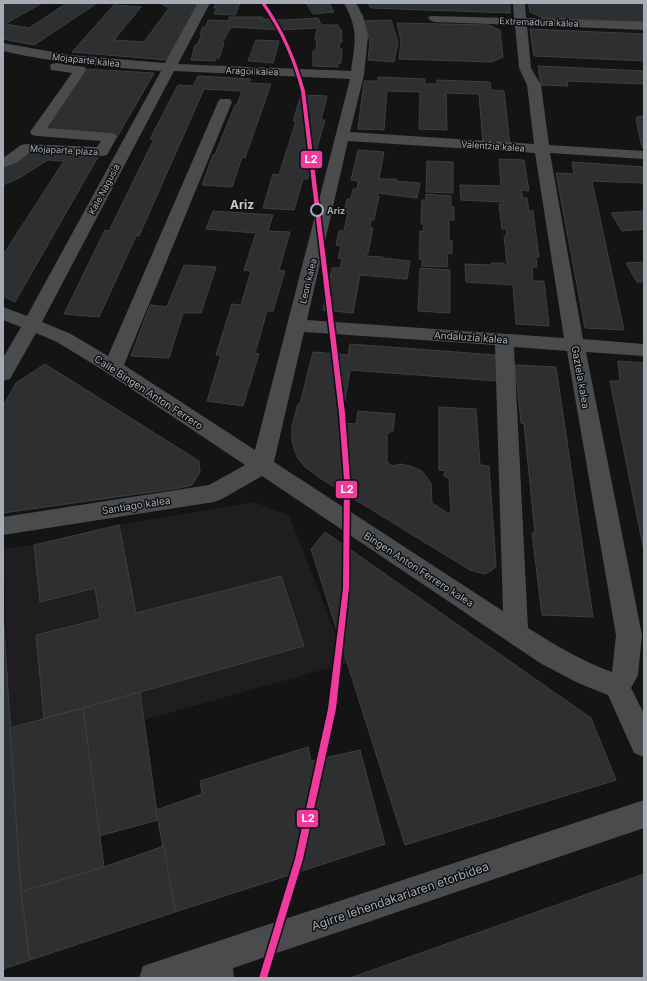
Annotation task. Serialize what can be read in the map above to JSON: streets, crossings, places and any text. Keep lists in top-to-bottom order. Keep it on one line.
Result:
{"streets":{"street":["Extremadura kalea","Mojaparte kalea","Aragoi kalea","Valentzia kalea","Mojaparte plaza","Kale Nagusia","Leon kalea","Andaluzia kalea","Gaztela kalea","Calle Bingen Anton Ferrero","Santiago kalea","Bingen Anton Ferrero kalea","Agirre lehendakariaren etorbidea"]},"crossings":[["Extremadura kalea","Gaztela kalea"],["Mojaparte kalea","Aragoi kalea"],["Mojaparte kalea","Kale Nagusia"],["Aragoi kalea","Kale Nagusia"],["Aragoi kalea","Leon kalea"],["Valentzia kalea","Leon kalea"],["Valentzia kalea","Gaztela kalea"],["Kale Nagusia","Calle Bingen Anton Ferrero"],["Leon kalea","Andaluzia kalea"],["Leon kalea","Calle Bingen Anton Ferrero"],["Leon kalea","Santiago kalea"],["Leon kalea","Bingen Anton Ferrero kalea"],["Andaluzia kalea","Gaztela kalea"],["Gaztela kalea","Bingen Anton Ferrero kalea"],["Calle Bingen Anton Ferrero","Santiago kalea"],["Calle Bingen Anton Ferrero","Bingen Anton Ferrero kalea"],["Santiago kalea","Bingen Anton Ferrero kalea"]],"districts":["Ariz"],"places":["Ariz"],"lines":["transit line L2"]}
